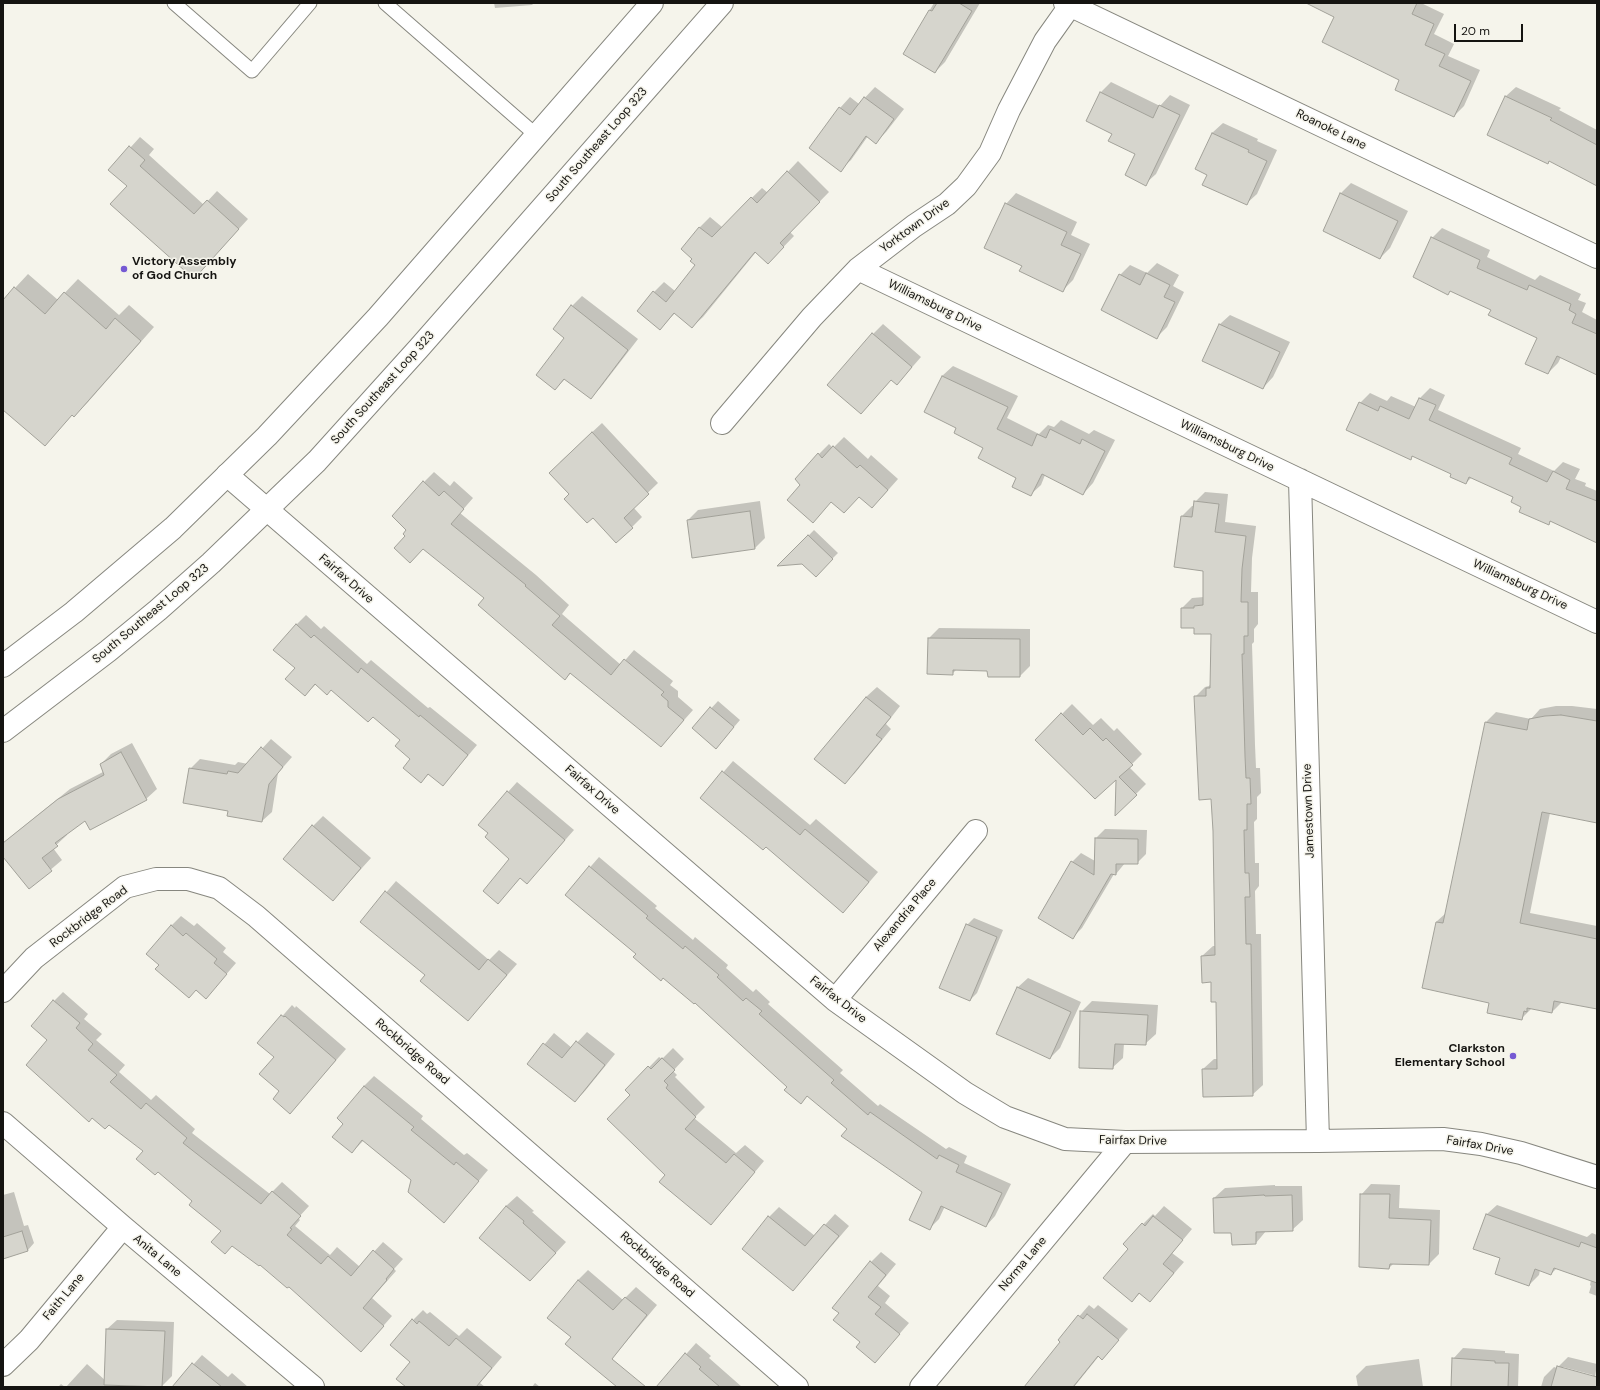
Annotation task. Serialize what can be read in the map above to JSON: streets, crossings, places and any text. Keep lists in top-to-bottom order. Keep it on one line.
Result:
{"streets":{"main road":["Roanoke Lane","South Southeast Loop 323","Yorktown Drive","Williamsburg Drive","Fairfax Drive","Jamestown Drive","Alexandria Place","Rockbridge Road","Anita Lane","Norma Lane","Faith Lane"]},"crossings":[["Roanoke Lane","Yorktown Drive"],["South Southeast Loop 323","Fairfax Drive"],["Yorktown Drive","Williamsburg Drive"],["Williamsburg Drive","Jamestown Drive"],["Fairfax Drive","Jamestown Drive"],["Fairfax Drive","Alexandria Place"],["Fairfax Drive","Norma Lane"],["Anita Lane","Faith Lane"]],"places":["Victory Assembly of God Church","Clarkston Elementary School"],"scale_bar":"20 m"}
